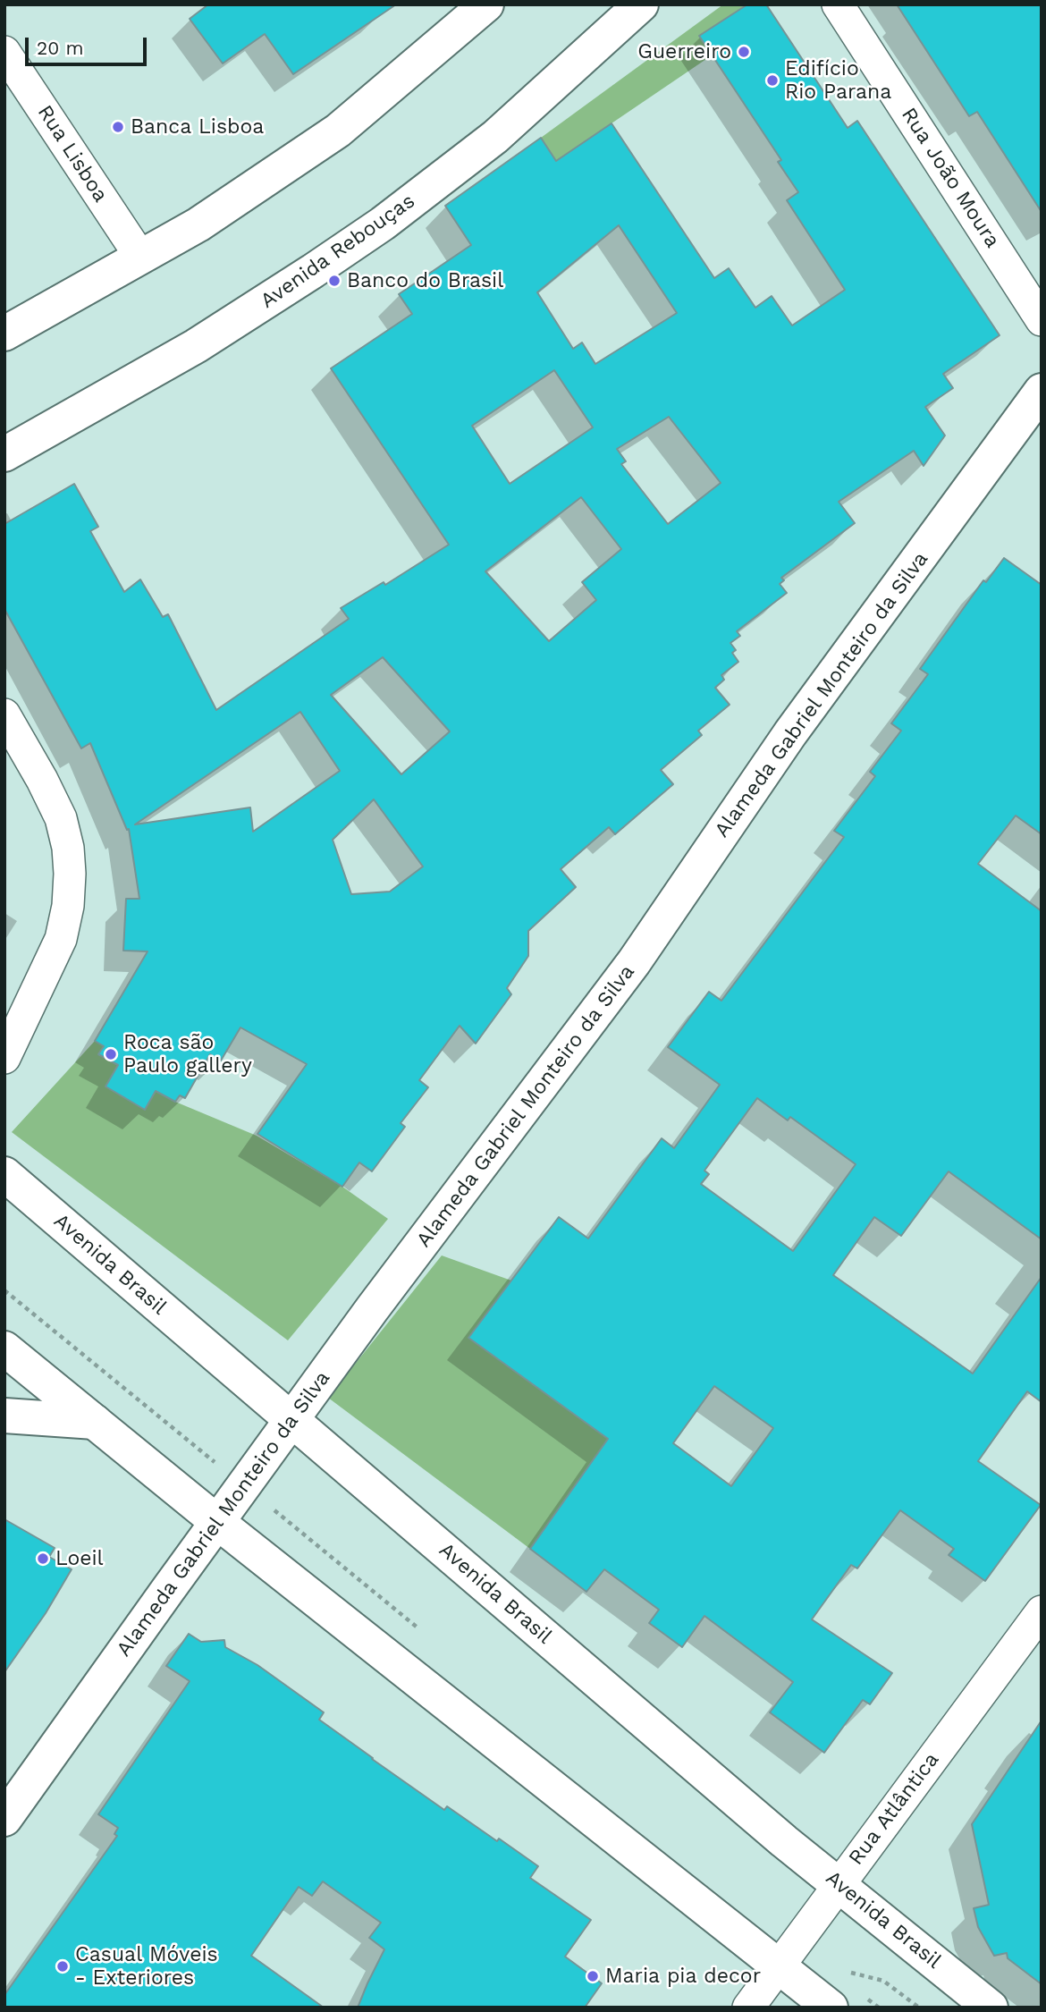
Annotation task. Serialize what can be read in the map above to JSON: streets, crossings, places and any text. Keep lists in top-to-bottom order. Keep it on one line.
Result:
{"streets":{"main road":["Avenida Rebouças","Alameda Gabriel Monteiro da Silva","Avenida Brasil"],"street":["Rua Lisboa","Rua João Moura","Rua Atlântica"]},"crossings":[["Alameda Gabriel Monteiro da Silva","Avenida Brasil"],["Avenida Brasil","Rua Atlântica"]],"places":["Guerreiro","Edifício Rio Parana","Banca Lisboa","Banco do Brasil","Roca são Paulo gallery","Loeil","Casual Móveis - Exteriores","Maria pia decor"],"scale_bar":"20 m"}
